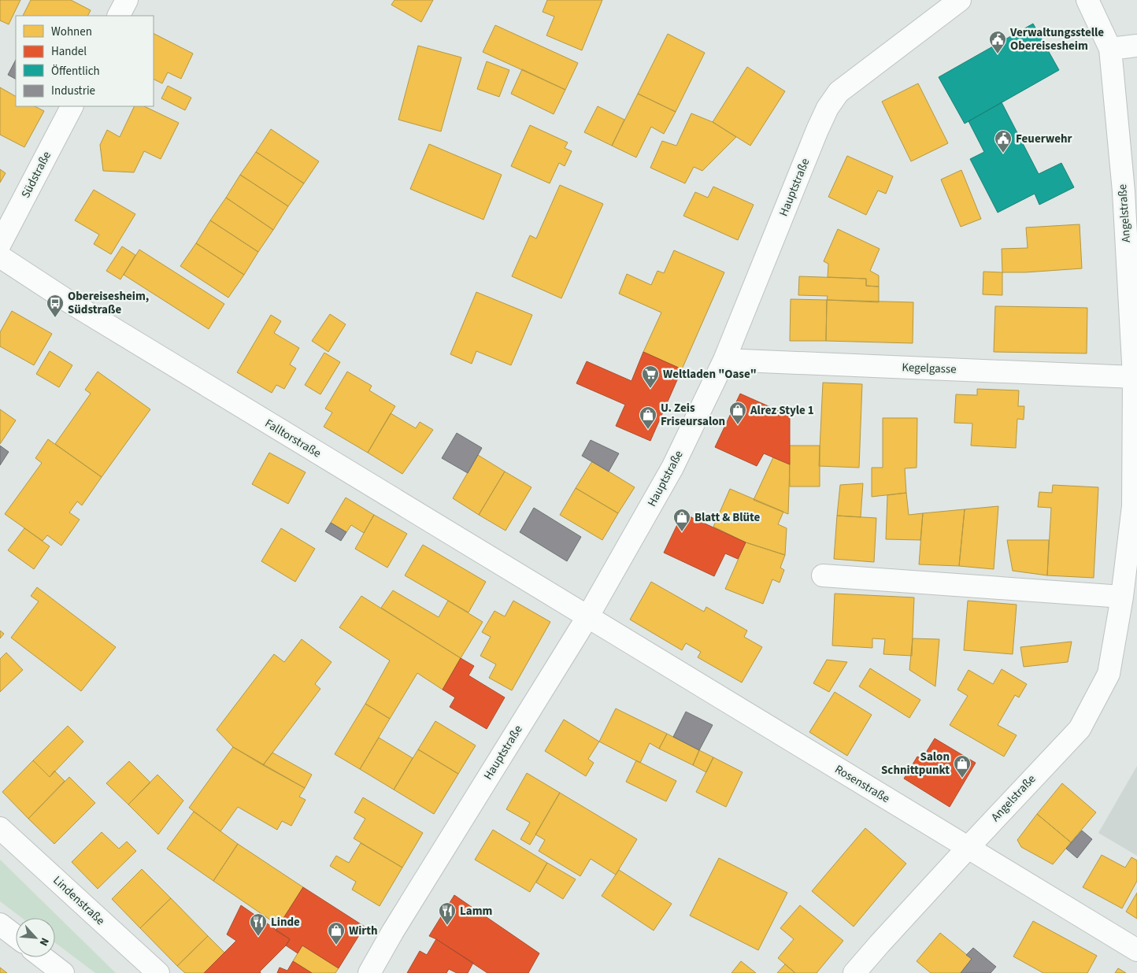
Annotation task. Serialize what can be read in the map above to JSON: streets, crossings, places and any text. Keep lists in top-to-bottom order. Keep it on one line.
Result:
{"streets":{"street":["Südstraße","Hauptstraße","Angelstraße","Kegelgasse","Falltorstraße","Rosenstraße","Lindenstraße"]},"crossings":[["Hauptstraße","Kegelgasse"],["Hauptstraße","Falltorstraße"],["Hauptstraße","Rosenstraße"],["Angelstraße","Kegelgasse"],["Angelstraße","Rosenstraße"],["Falltorstraße","Rosenstraße"]],"places":{"public building":["Verwaltungsstelle Obereisesheim","Feuerwehr"],"bus stop":["Obereisesheim, Südstraße"],"supermarket":["Weltladen \"Oase\""],"shop":["Alrez Style 1","U. Zeis Friseursalon","Blatt & Blüte","Salon Schnittpunkt","Wirth"],"restaurant":["Lamm","Linde"]},"legend":["Wohnen","Handel","Öffentlich","Industrie"],"north":"bottom right"}
